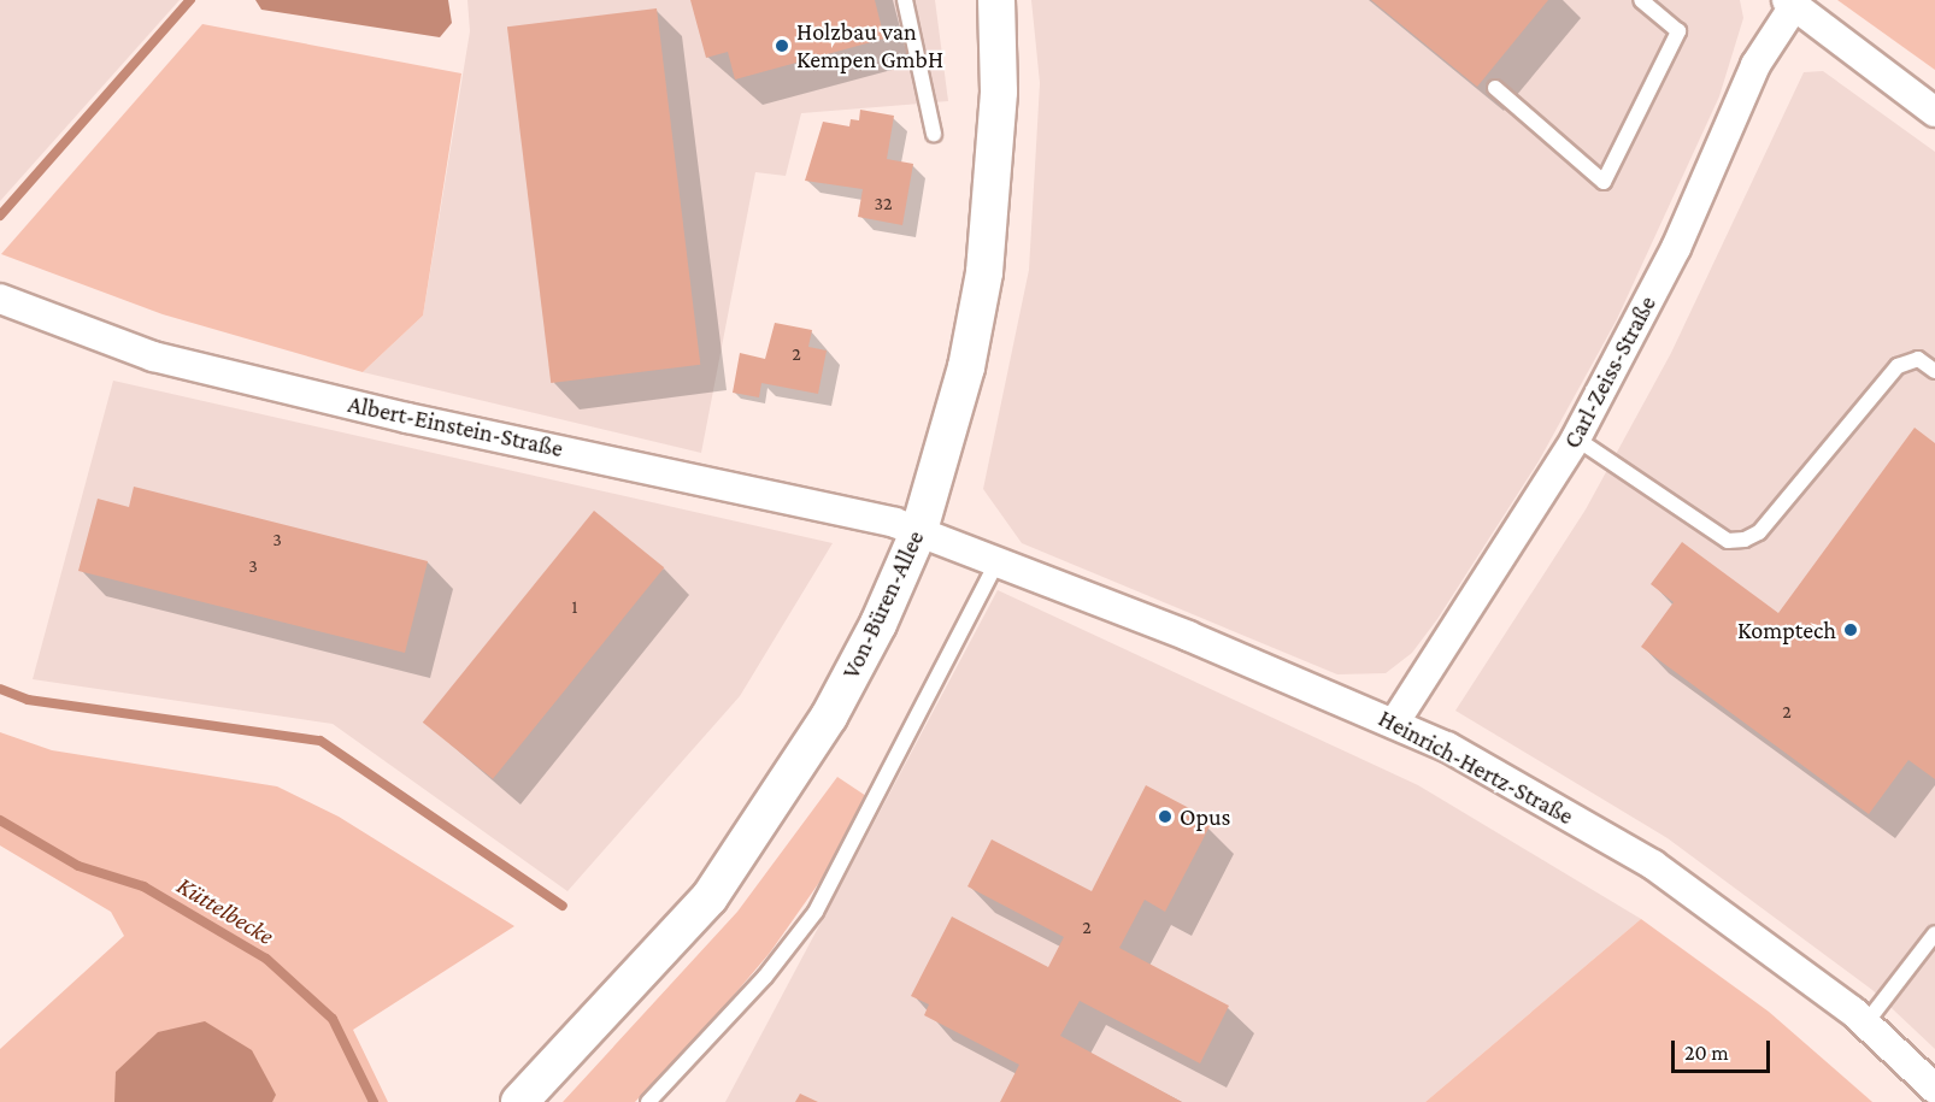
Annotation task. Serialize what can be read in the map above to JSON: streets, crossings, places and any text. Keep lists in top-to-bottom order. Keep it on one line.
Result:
{"streets":{"street":["Carl-Zeiss-Straße","Albert-Einstein-Straße","Von-Büren-Allee","Heinrich-Hertz-Straße"]},"crossings":[["Carl-Zeiss-Straße","Heinrich-Hertz-Straße"],["Albert-Einstein-Straße","Von-Büren-Allee"],["Albert-Einstein-Straße","Heinrich-Hertz-Straße"],["Von-Büren-Allee","Heinrich-Hertz-Straße"]],"water":["Küttelbecke"],"places":["Holzbau van Kempen GmbH","Komptech","Opus"],"house_numbers":["32","2","3","3","1","2","2"],"scale_bar":"20 m"}
